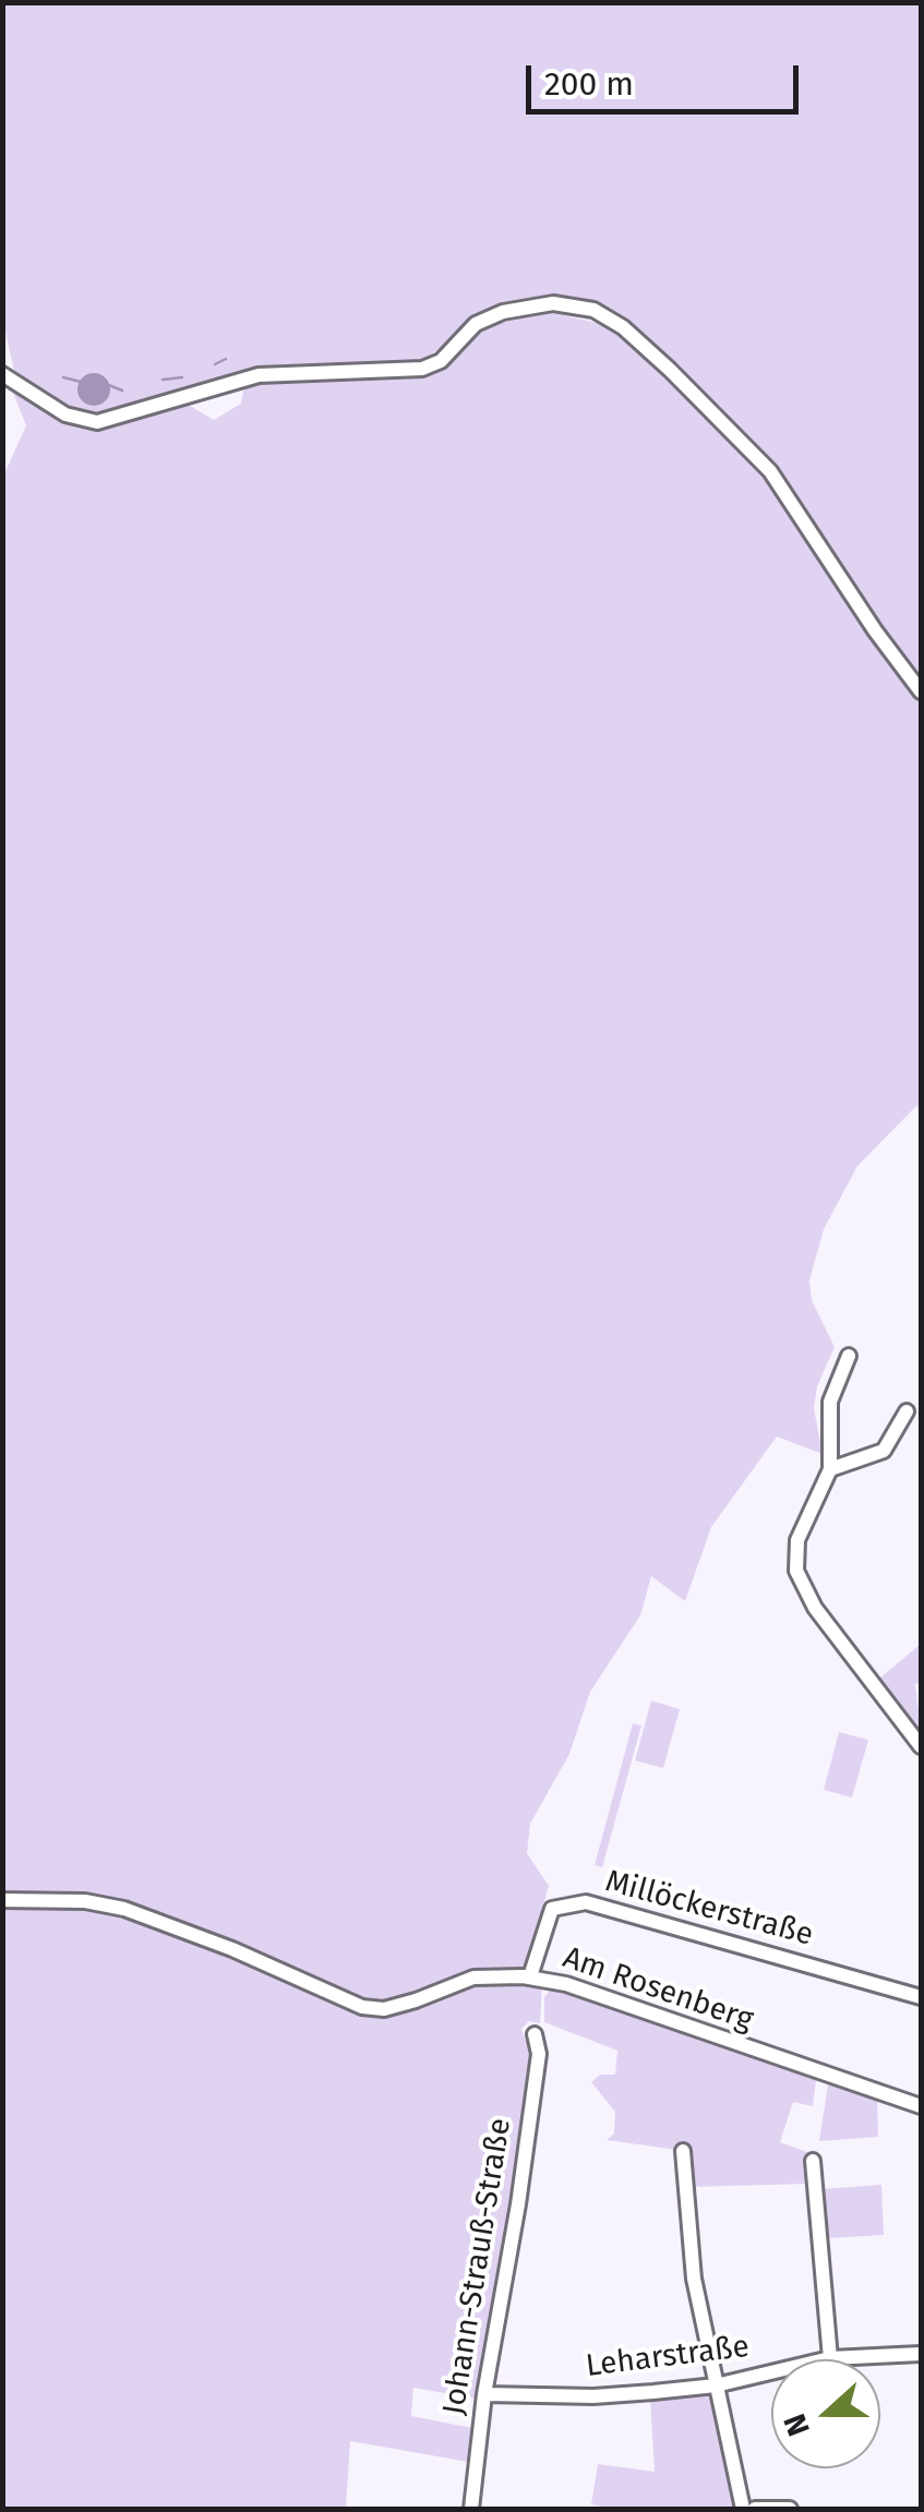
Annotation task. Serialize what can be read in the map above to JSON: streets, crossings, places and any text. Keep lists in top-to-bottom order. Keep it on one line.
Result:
{"streets":{"street":["Millöckerstraße","Am Rosenberg","Johann-Strauß-Straße","Leharstraße"]},"crossings":[["Millöckerstraße","Am Rosenberg"],["Johann-Strauß-Straße","Leharstraße"]],"scale_bar":"200 m","north":"left"}
